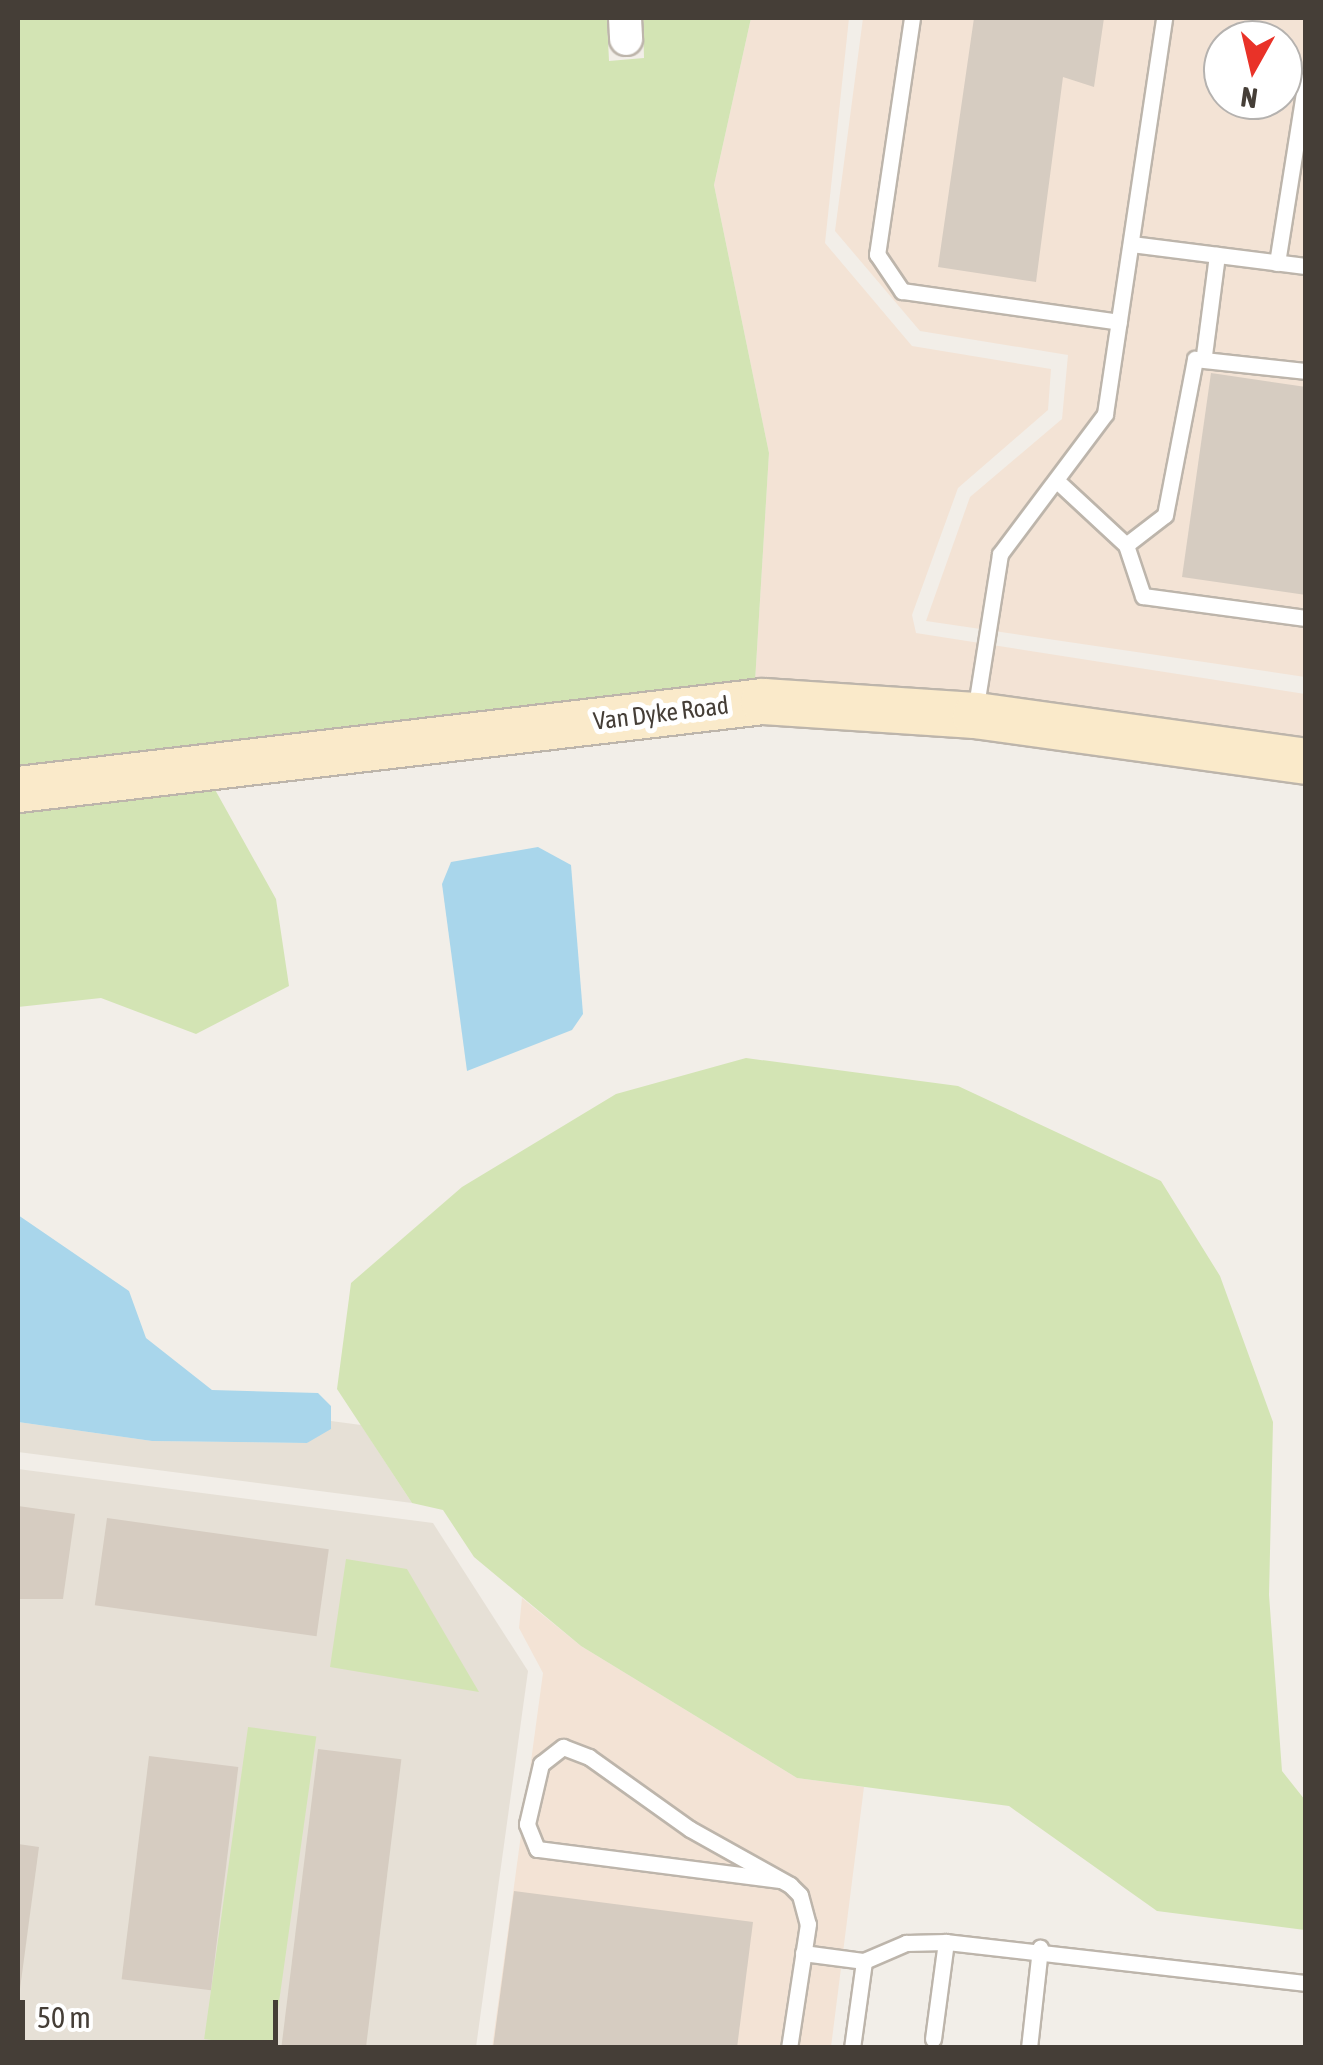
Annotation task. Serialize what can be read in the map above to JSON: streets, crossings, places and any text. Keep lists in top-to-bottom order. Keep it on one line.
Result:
{"streets":{"street":["Van Dyke Road"]},"scale_bar":"50 m","north":"bottom"}
